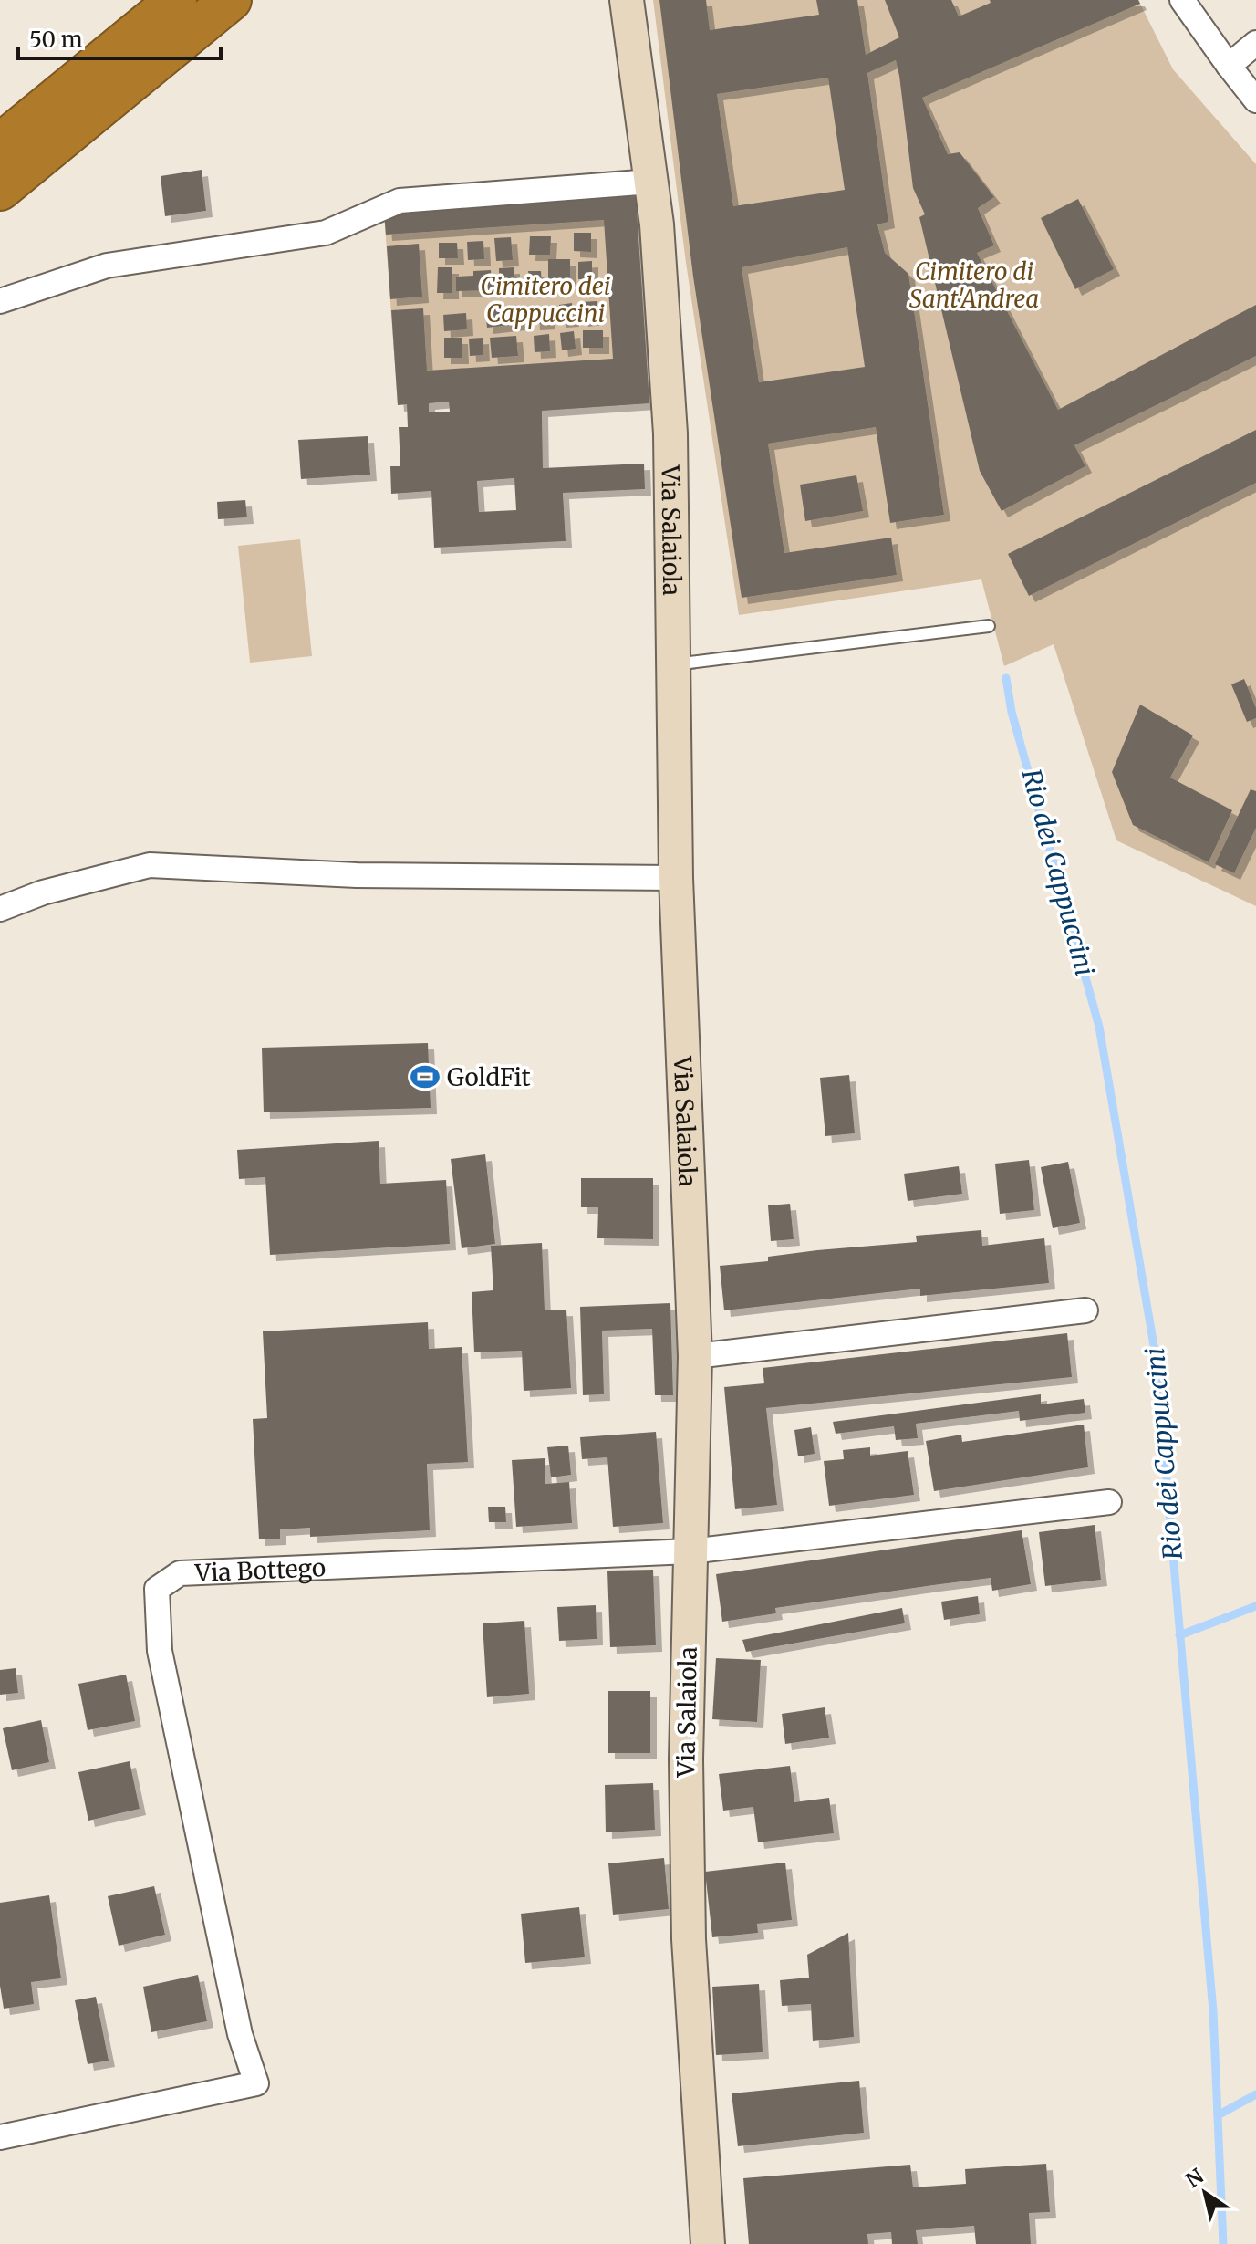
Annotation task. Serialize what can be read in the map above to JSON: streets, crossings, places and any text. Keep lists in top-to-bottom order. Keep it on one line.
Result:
{"streets":{"street":["Via Salaiola","Via Bottego"]},"crossings":[["Via Salaiola","Via Bottego"]],"water":["Rio dei Cappuccini"],"parks":["Cimitero di Sant'Andrea","Cimitero dei Cappuccini"],"places":{"sports":["GoldFit"]},"scale_bar":"50 m","north":"top left"}
